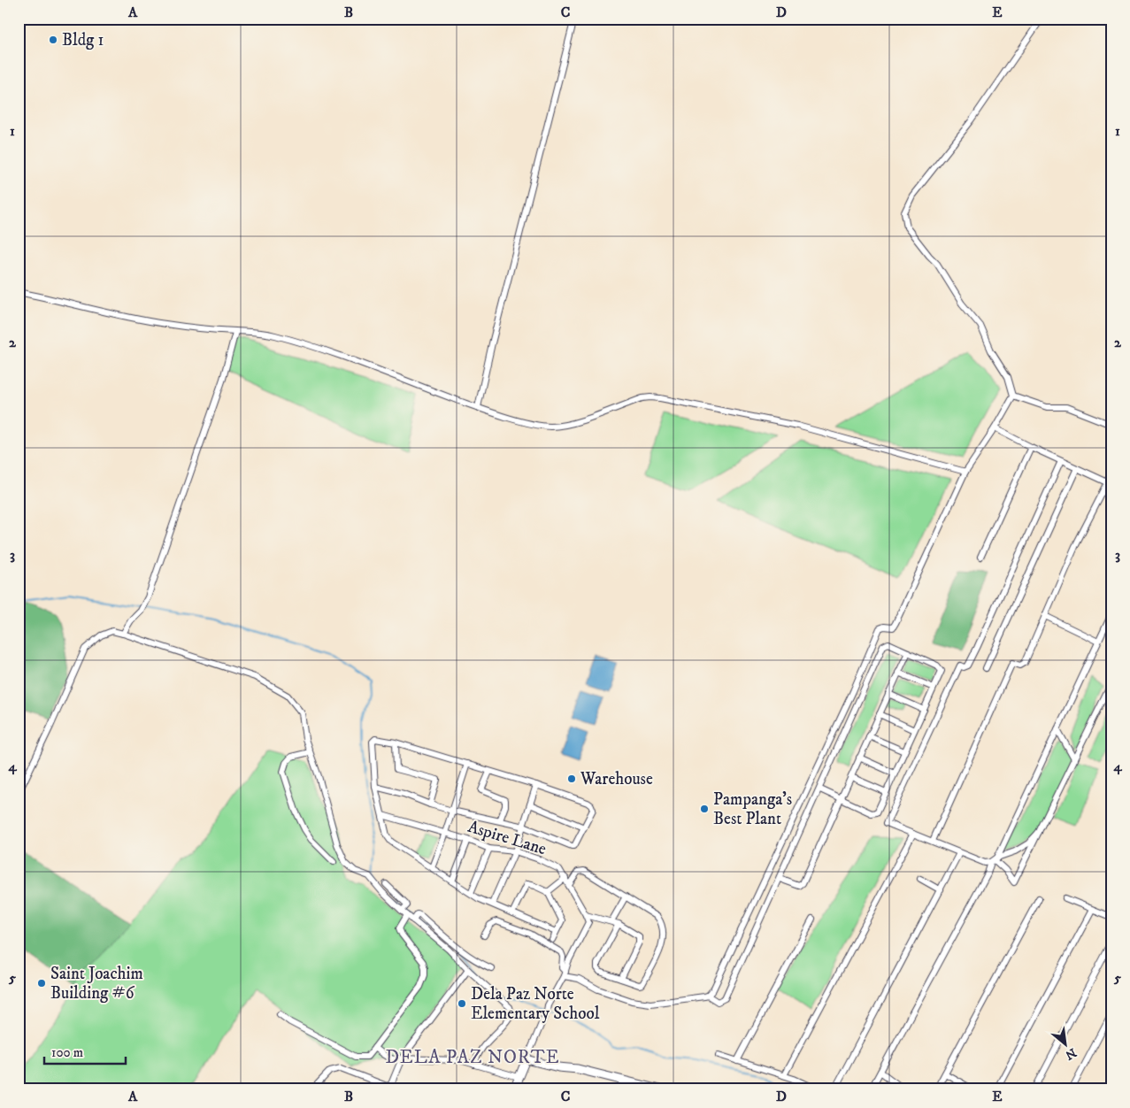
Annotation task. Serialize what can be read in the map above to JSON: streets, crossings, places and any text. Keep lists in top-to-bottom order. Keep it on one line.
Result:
{"streets":{"street":["Aspire Lane"]},"districts":["DELA PAZ NORTE"],"places":["Bldg 1","Warehouse","Pampanga's Best Plant","Saint Joachim Building #6","Dela Paz Norte Elementary School"],"scale_bar":"100 m","north":"bottom right","grid":{"columns":["A","B","C","D","E"],"rows":["1","2","3","4","5"]}}
